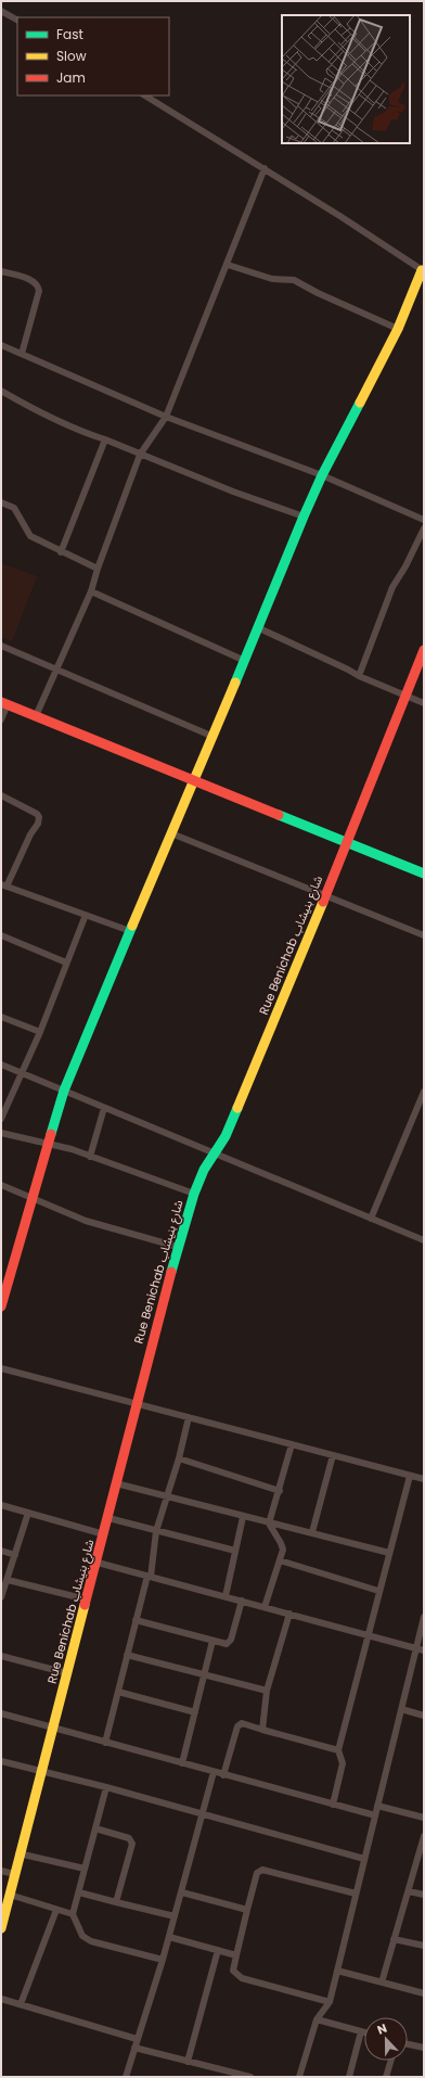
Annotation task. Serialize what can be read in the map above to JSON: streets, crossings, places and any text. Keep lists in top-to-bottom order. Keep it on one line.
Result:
{"streets":{"street":["Rue Benichab شارع بنيشاب"]},"legend":["Fast","Slow","Jam"],"north":"top"}
